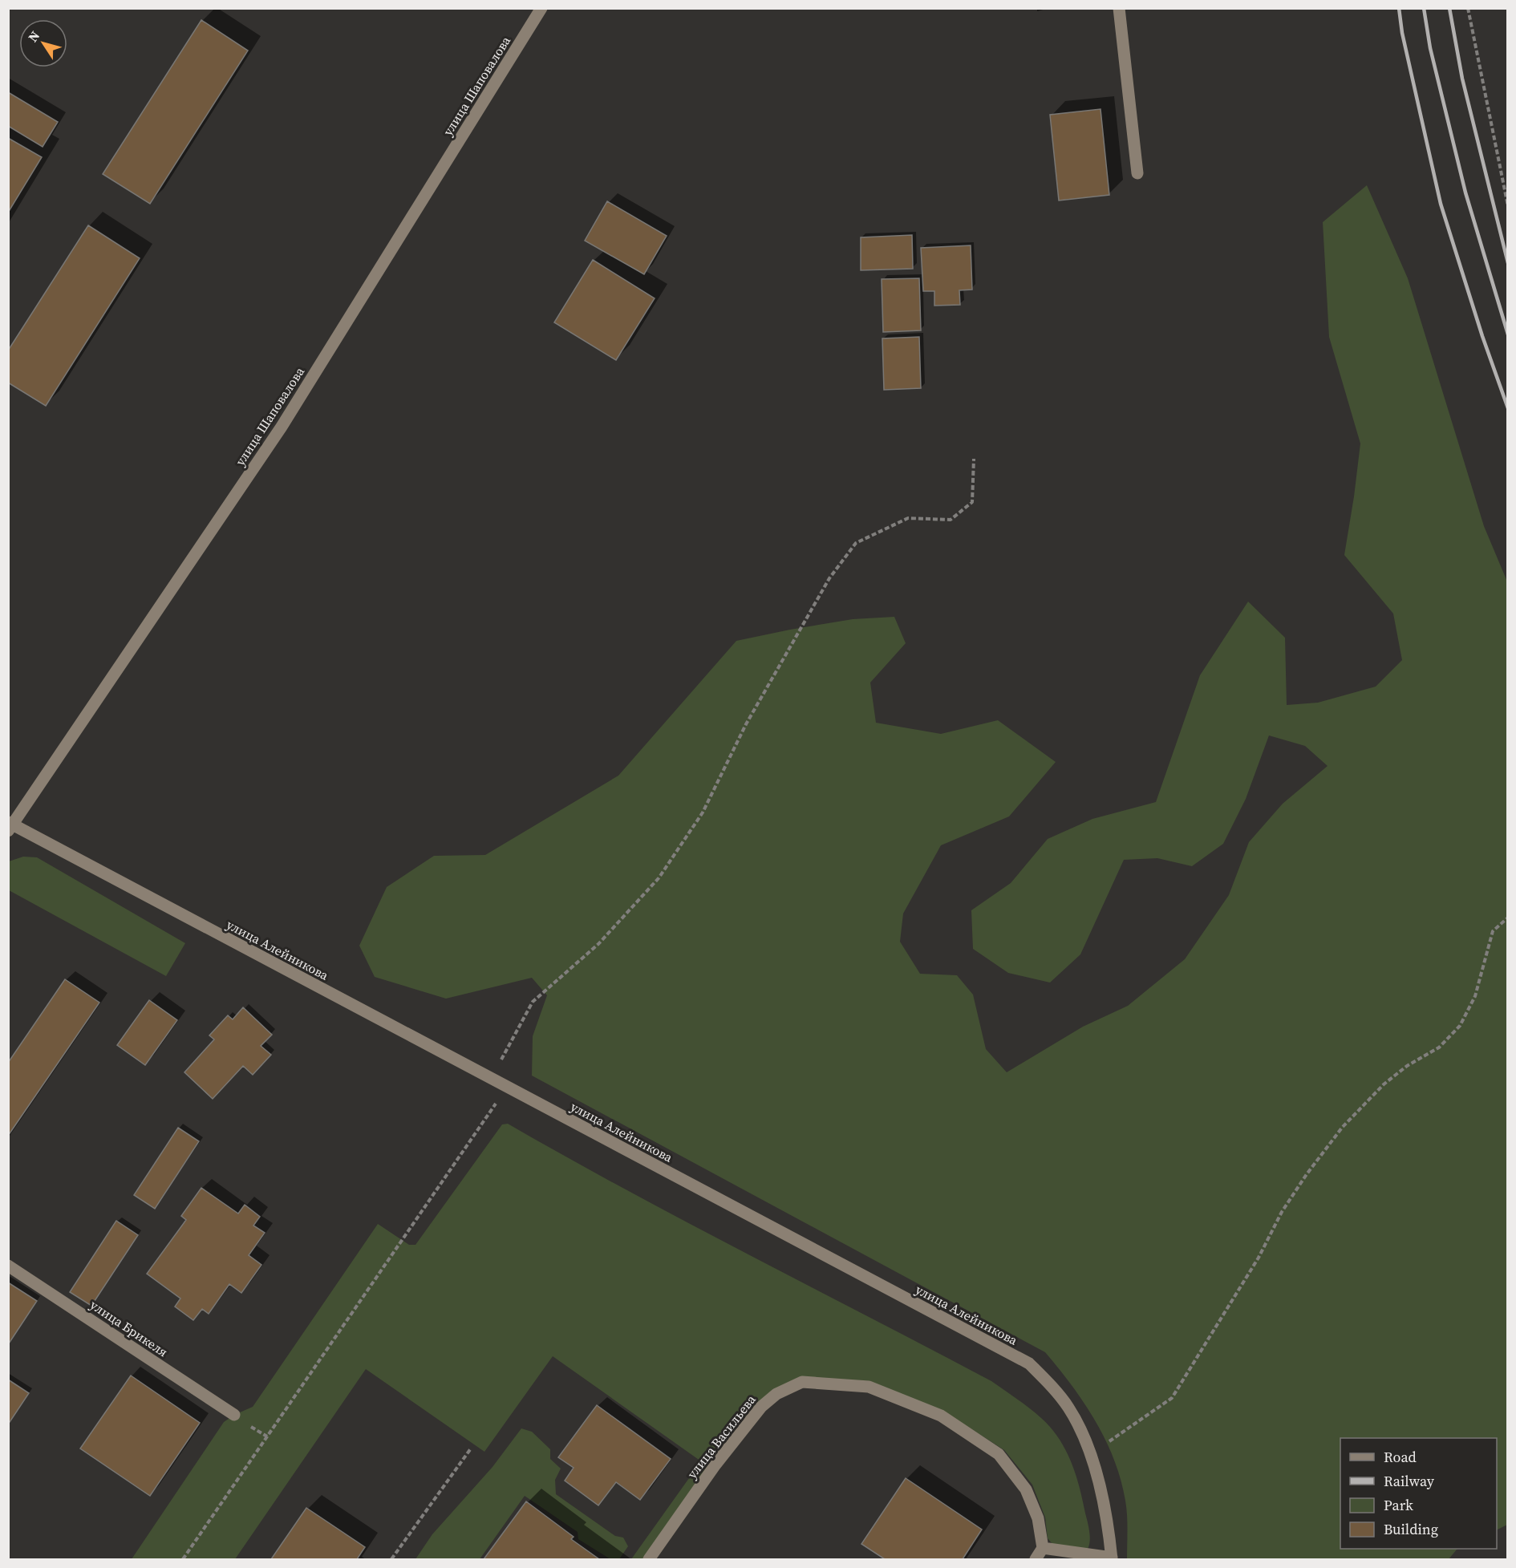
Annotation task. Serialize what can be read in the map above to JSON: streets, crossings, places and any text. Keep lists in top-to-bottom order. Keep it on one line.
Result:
{"streets":{"street":["улица Шаповалова","улица Алейникова","улица Брикеля","улица Васильева"]},"crossings":[["улица Шаповалова","улица Алейникова"]],"legend":["Road","Railway","Park","Building"],"north":"top left"}
